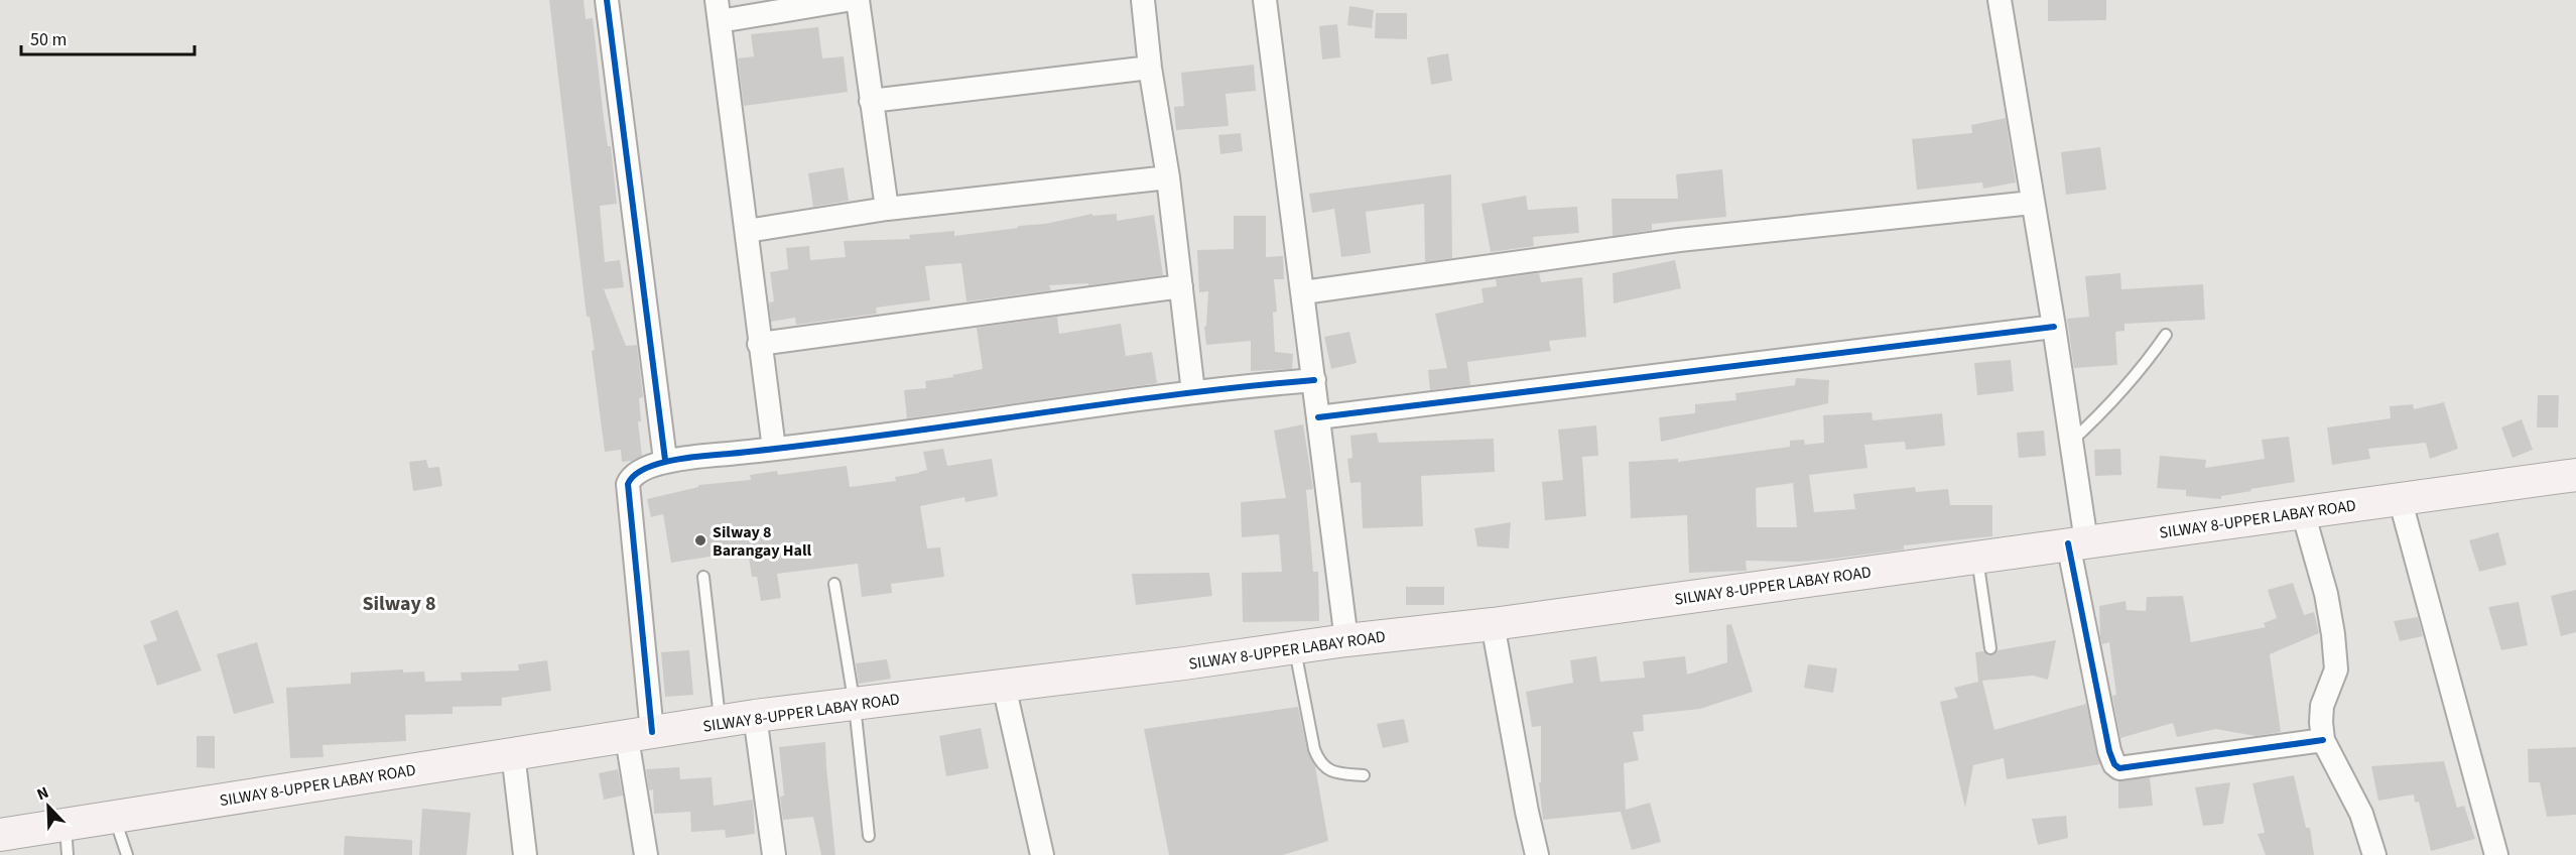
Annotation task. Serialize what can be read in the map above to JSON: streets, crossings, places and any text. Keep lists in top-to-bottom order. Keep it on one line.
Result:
{"streets":{"main road":["SILWAY 8-UPPER LABAY ROAD"]},"districts":["Silway 8"],"places":["Silway 8 Barangay Hall"],"scale_bar":"50 m","north":"top left"}
